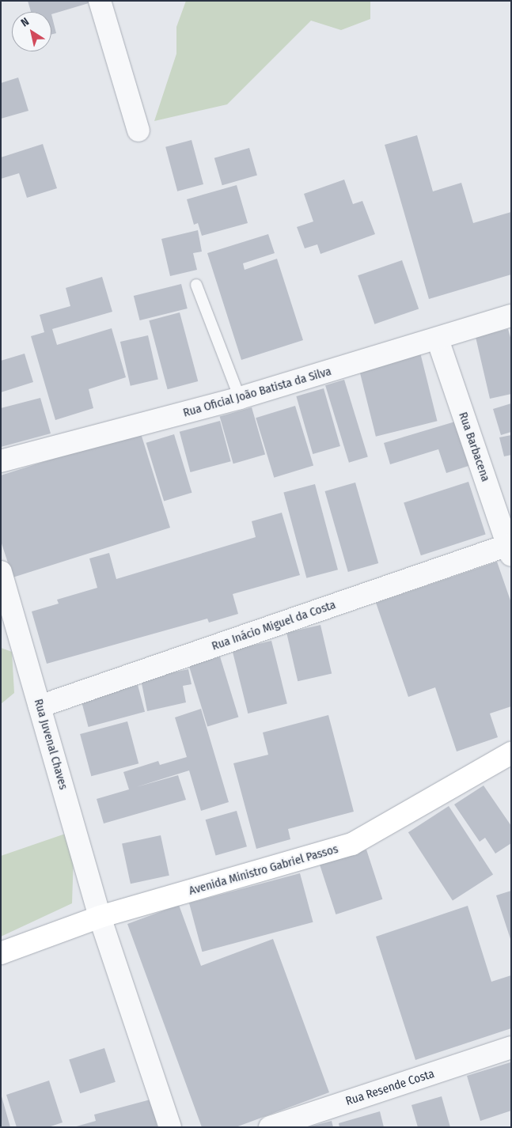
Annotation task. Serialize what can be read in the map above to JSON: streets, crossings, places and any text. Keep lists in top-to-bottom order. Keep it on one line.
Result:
{"streets":{"main road":["Avenida Ministro Gabriel Passos"],"street":["Rua Oficial João Batista da Silva","Rua Barbacena","Rua Inácio Miguel da Costa","Rua Juvenal Chaves","Rua Resende Costa"]},"crossings":[["Rua Oficial João Batista da Silva","Rua Barbacena"],["Rua Barbacena","Rua Inácio Miguel da Costa"],["Rua Inácio Miguel da Costa","Rua Juvenal Chaves"],["Rua Juvenal Chaves","Avenida Ministro Gabriel Passos"]],"north":"top left"}
